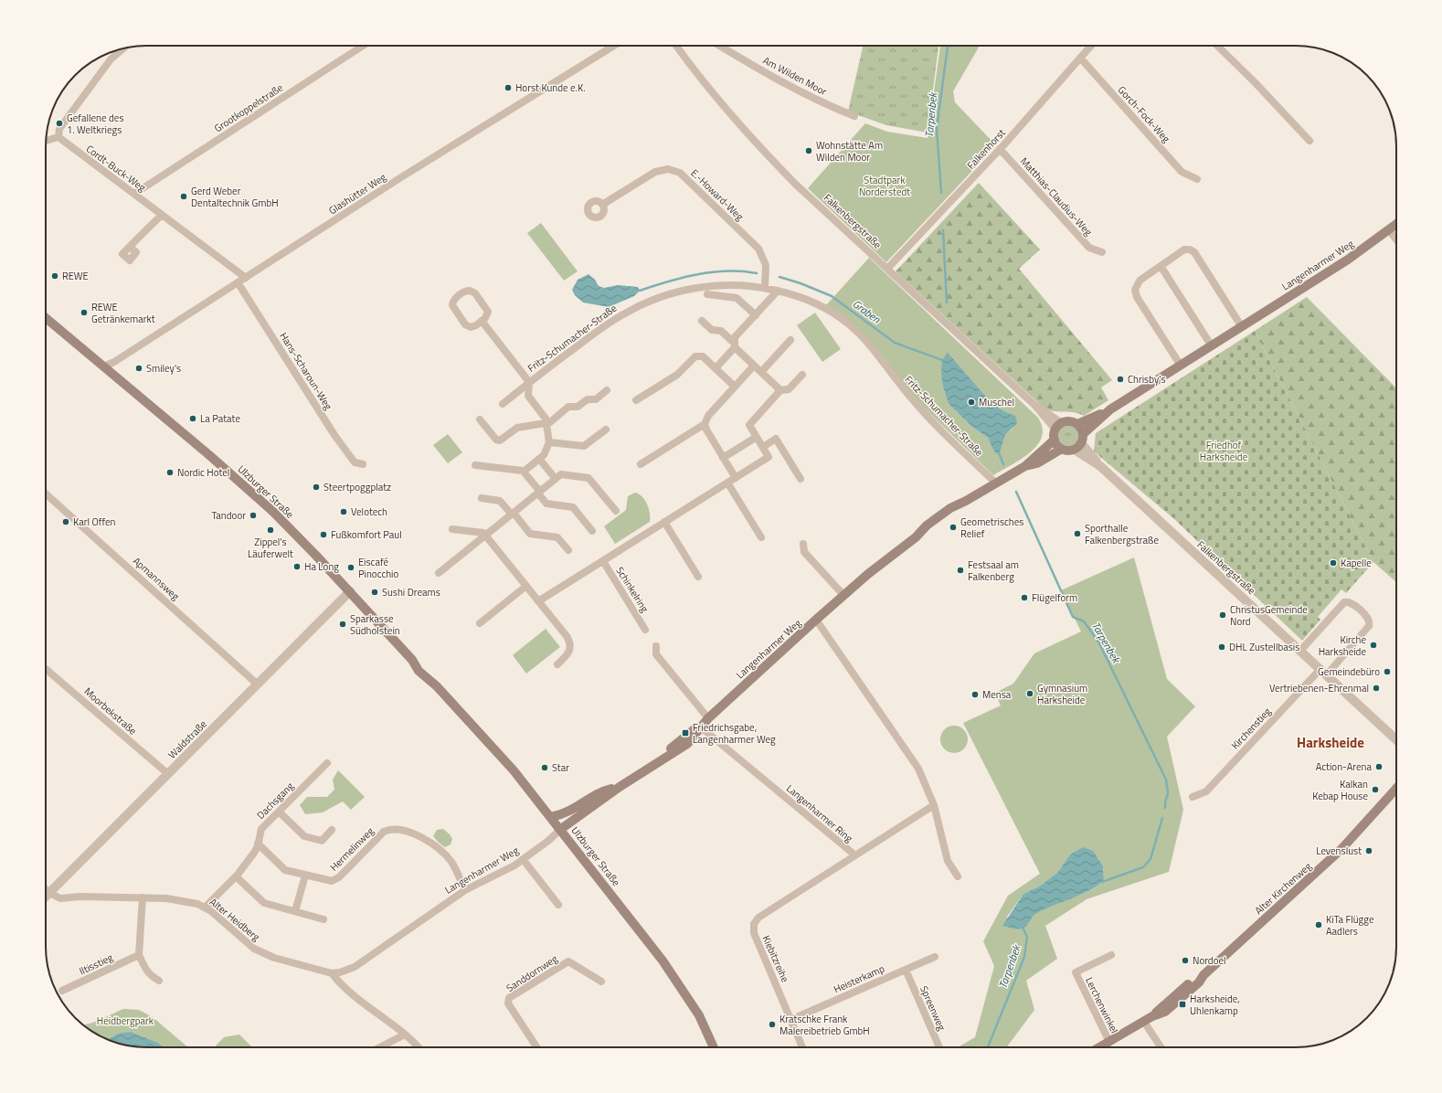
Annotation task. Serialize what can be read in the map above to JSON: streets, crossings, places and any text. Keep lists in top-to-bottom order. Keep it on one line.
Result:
{"streets":{"main road":["Langenharmer Weg","Ulzburger Straße","Alter Kirchenweg"],"street":["Am Wilden Moor","Grootkoppelstraße","Gorch-Fock-Weg","Falkenhorst","Cordt-Buck-Weg","Glashütter Weg","E.-Howard-Weg","Matthias-Claudius-Weg","Falkenbergstraße","Fritz-Schumacher-Straße","Hans-Scharoun-Weg","Apmannsweg","Schinkelring","Moorbekstraße","Kirchenstieg","Waldstraße","Dachsgang","Langenharmer Ring","Hermelinweg","Alter Heidberg","Kiebitzreihe","Iltisstieg","Sanddornweg","Heisterkamp","Lerchenwinkel","Spreenweg"]},"crossings":[["Grootkoppelstraße","Cordt-Buck-Weg"],["Gorch-Fock-Weg","Falkenhorst"],["Falkenhorst","Matthias-Claudius-Weg"],["Falkenhorst","Falkenbergstraße"],["Cordt-Buck-Weg","Glashütter Weg"],["Glashütter Weg","Hans-Scharoun-Weg"],["Glashütter Weg","Ulzburger Straße"],["E.-Howard-Weg","Fritz-Schumacher-Straße"],["Falkenbergstraße","Langenharmer Weg"],["Falkenbergstraße","Kirchenstieg"],["Langenharmer Weg","Fritz-Schumacher-Straße"],["Langenharmer Weg","Ulzburger Straße"],["Langenharmer Weg","Langenharmer Ring"],["Langenharmer Weg","Hermelinweg"],["Langenharmer Weg","Alter Heidberg"],["Ulzburger Straße","Waldstraße"],["Apmannsweg","Waldstraße"],["Moorbekstraße","Waldstraße"],["Waldstraße","Alter Heidberg"],["Dachsgang","Hermelinweg"],["Dachsgang","Alter Heidberg"],["Langenharmer Ring","Kiebitzreihe"],["Alter Kirchenweg","Lerchenwinkel"],["Kiebitzreihe","Heisterkamp"],["Heisterkamp","Spreenweg"]],"districts":["Harksheide"],"water":["Tarpenbek","Graben"],"parks":["Stadtpark Norderstedt","Friedhof Harksheide","Heidbergpark"],"places":{"other":["Horst Kunde e.K.","Gefallene des 1. Weltkriegs","Wohnstätte Am Wilden Moor","Gerd Weber Dentaltechnik GmbH","REWE","REWE Getränkemarkt","Smiley's","Chrisby's","Muschel","La Patate","Nordic Hotel","Steertpoggplatz","Velotech","Tandoor","Karl Offen","Geometrisches Relief","Zippel's Läuferwelt","Sporthalle Falkenbergstraße","Fußkomfort Paul","Kapelle","Ha Long","Eiscafé Pinocchio","Festsaal am Falkenberg","Sushi Dreams","Flügelform","ChristusGemeinde Nord","Sparkasse Südholstein","Kirche Harksheide","DHL Zustellbasis","Gemeindebüro","Vertriebenen-Ehrenmal","Gymnasium Harksheide","Mensa","Action-Arena","Star","Kalkan Kebap House","Levenslust","KiTa Flügge Aadlers","Nordoel","Kratschke Frank Malereibetrieb GmbH"],"transit":["Friedrichsgabe, Langenharmer Weg","Harksheide, Uhlenkamp"]}}
